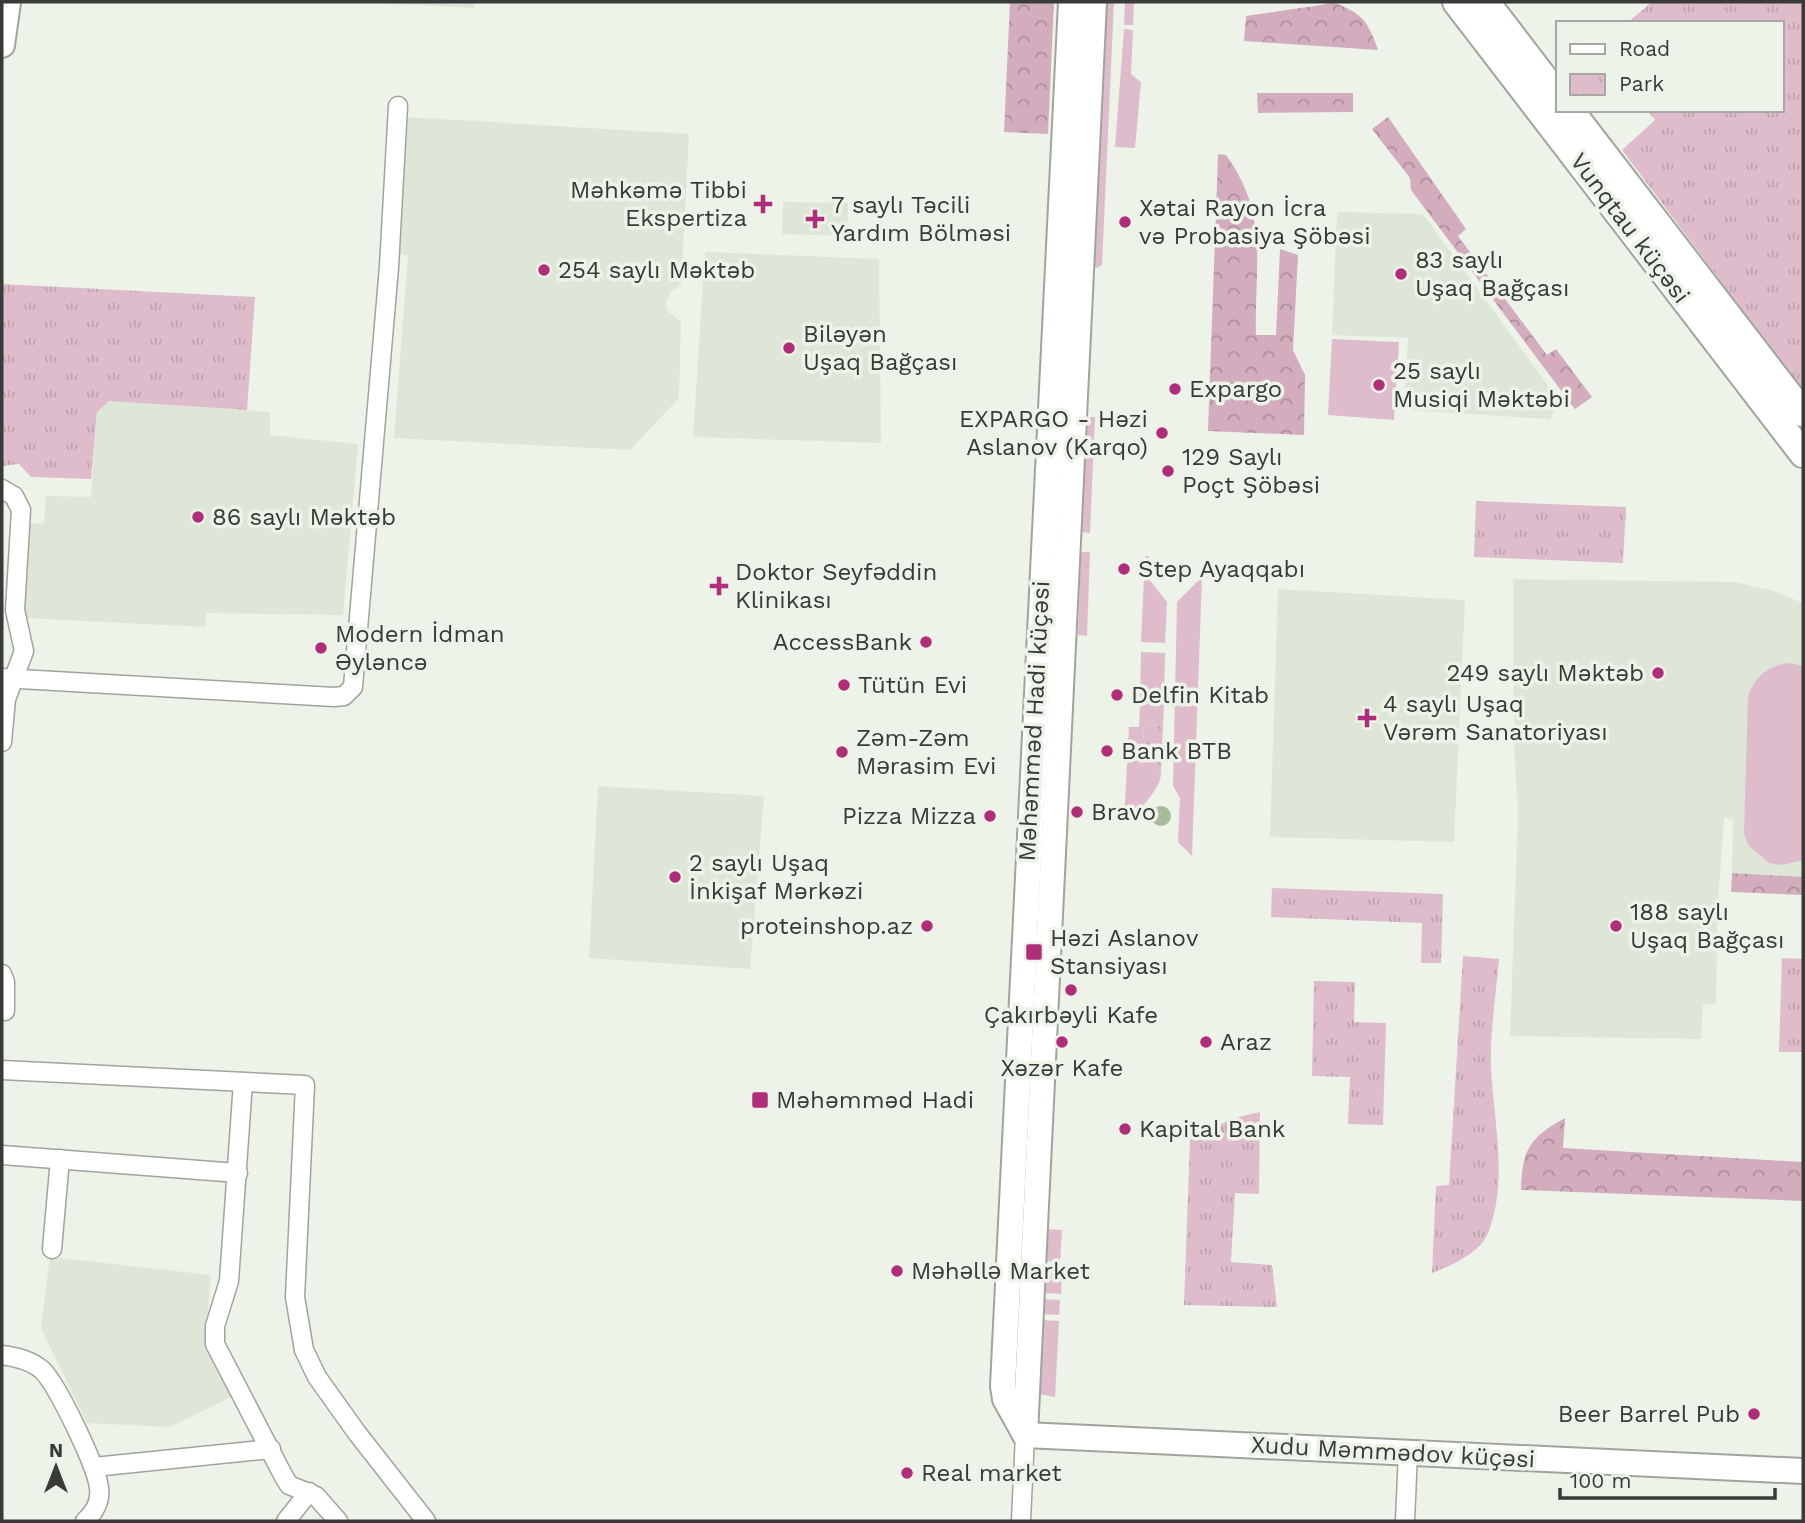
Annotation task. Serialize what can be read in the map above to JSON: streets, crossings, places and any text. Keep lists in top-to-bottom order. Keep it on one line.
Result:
{"streets":{"main road":["Vunqtau küçəsi"],"street":["Məhəmməd Hadi küçəsi","Xudu Məmmədov küçəsi"]},"crossings":[["Məhəmməd Hadi küçəsi","Xudu Məmmədov küçəsi"]],"places":{"health":["Məhkəmə Tibbi Ekspertiza","7 saylı Təcili Yardım Bölməsi","Doktor Seyfәddin Klinikası","4 saylı Uşaq Vərəm Sanatoriyası"],"other":["Xətai Rayon İcra və Probasiya Şöbəsi","254 saylı Məktəb","83 saylı Uşaq Bağçası","Biləyən Uşaq Bağçası","25 saylı Musiqi Məktəbi","Expargo","EXPARGO - Həzi Aslanov (Karqo)","129 Saylı Poçt Şöbəsi","86 saylı Məktəb","Step Ayaqqabı","AccessBank","Modern İdman Əyləncə","249 saylı Məktəb","Tütün Evi","Delfin Kitab","Bank BTB","Zәm-Zәm Mәrasim Evi","Bravo","Pizza Mizza","2 saylı Uşaq İnkişaf Mərkəzi","proteinshop.az","188 saylı Uşaq Bağçası","Çakırbəyli Kafe","Xəzər Kafe","Araz","Kapital Bank","Mәhәllә Market","Beer Barrel Pub","Real market"],"transit":["Həzi Aslanov Stansiyası","Məhəmməd Hadi"]},"legend":["Road","Park"],"scale_bar":"100 m","north":"top"}
